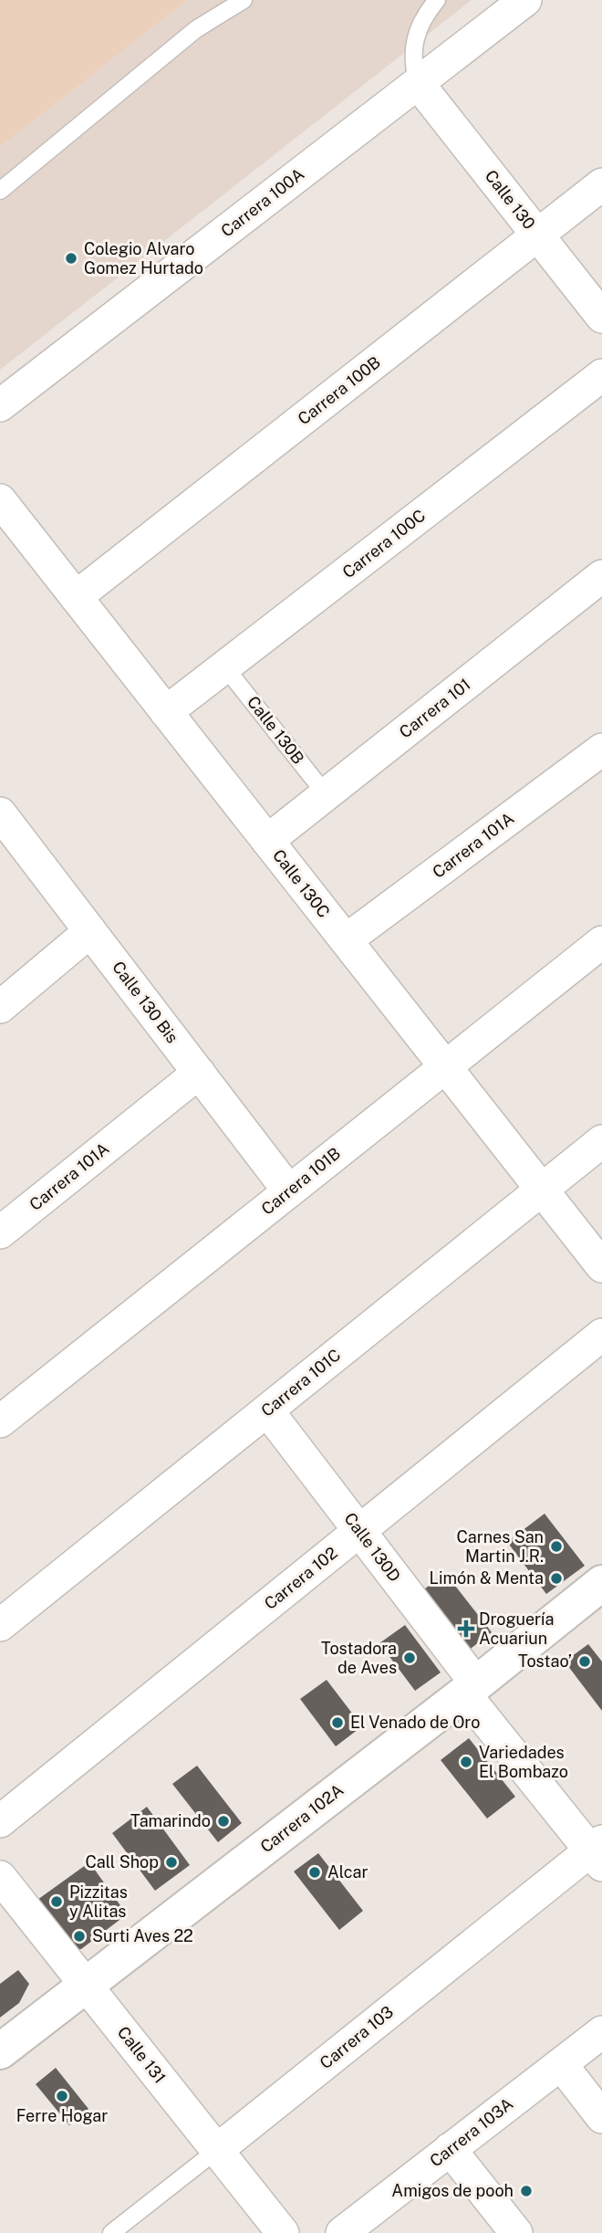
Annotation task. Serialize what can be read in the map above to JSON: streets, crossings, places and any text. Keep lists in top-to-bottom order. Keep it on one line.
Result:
{"streets":{"street":["Calle 130","Carrera 100A","Carrera 100B","Carrera 100C","Carrera 101","Carrera 101A","Calle 130C","Calle 130 Bis","Carrera 101B","Carrera 101C","Calle 130D","Carrera 102","Carrera 102A","Carrera 103","Calle 131","Carrera 103A"],"lane":["Calle 130B"]},"crossings":[["Calle 130","Carrera 100A"],["Calle 130","Carrera 100B"],["Carrera 100B","Calle 130C"],["Carrera 100C","Calle 130B"],["Carrera 100C","Calle 130C"],["Carrera 101","Calle 130B"],["Carrera 101","Calle 130C"],["Carrera 101A","Calle 130C"],["Carrera 101A","Calle 130 Bis"],["Calle 130C","Carrera 101B"],["Calle 130C","Carrera 101C"],["Calle 130 Bis","Carrera 101B"],["Carrera 101C","Calle 130D"],["Calle 130D","Carrera 102"],["Calle 130D","Carrera 102A"],["Calle 130D","Carrera 103"],["Carrera 102A","Calle 131"],["Carrera 103","Calle 131"]],"places":{"other":["Colegio Alvaro Gomez Hurtado","Carnes San Martin J.R.","Limón & Menta","Tostadora de Aves","Tostao’","El Venado de Oro","Variedades El Bombazo","Tamarindo","Call Shop","Alcar","Pizzitas y Alitas","Surti Aves 22","Ferre Hogar","Amigos de pooh"],"health":["Droguería Acuariun"]}}
